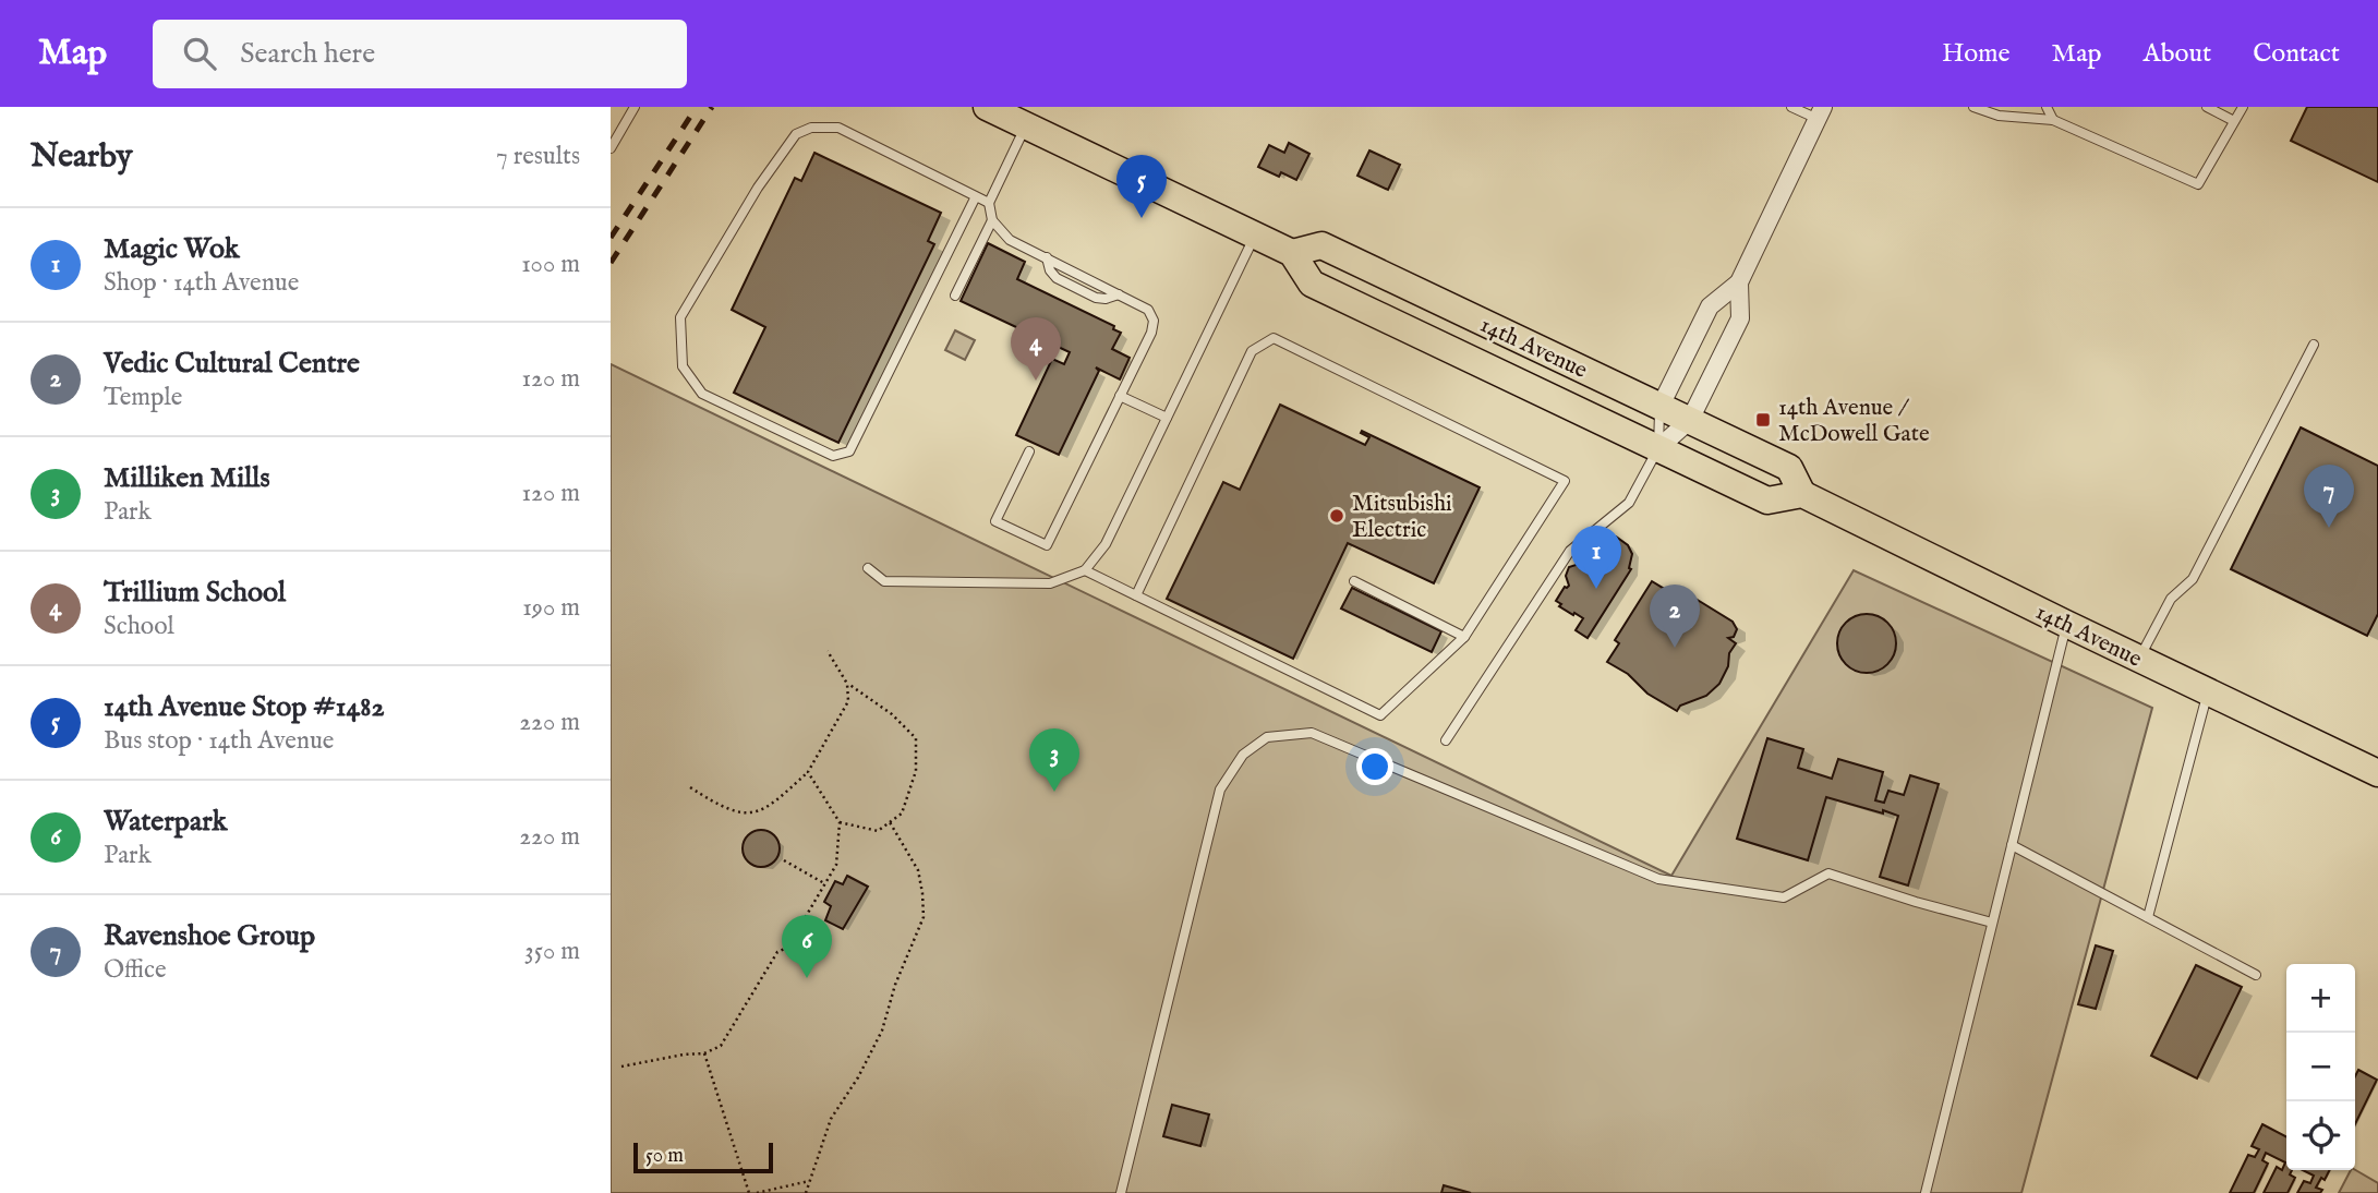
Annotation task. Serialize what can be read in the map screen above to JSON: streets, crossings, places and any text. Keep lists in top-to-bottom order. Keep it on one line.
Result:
{"streets":{"main road":["14th Avenue"]},"places":{"transit":["14th Avenue / McDowell Gate"],"other":["Mitsubishi Electric"]},"scale_bar":"50 m","page":{"header":"Map","search":"Search here","nav":["Home","Map","About","Contact"],"heading":["Nearby","7 results"],"pins":["5","4","7","1","2","3","6"],"list":[{"mark":"1","name":"Magic Wok","note":"Shop · 14th Avenue","value":"100 m"},{"mark":"2","name":"Vedic Cultural Centre","note":"Temple","value":"120 m"},{"mark":"3","name":"Milliken Mills","note":"Park","value":"120 m"},{"mark":"4","name":"Trillium School","note":"School","value":"190 m"},{"mark":"5","name":"14th Avenue Stop #1482","note":"Bus stop · 14th Avenue","value":"220 m"},{"mark":"6","name":"Waterpark","note":"Park","value":"220 m"},{"mark":"7","name":"Ravenshoe Group","note":"Office","value":"350 m"}],"map_buttons":["+","−"],"scale":"50 m"}}
